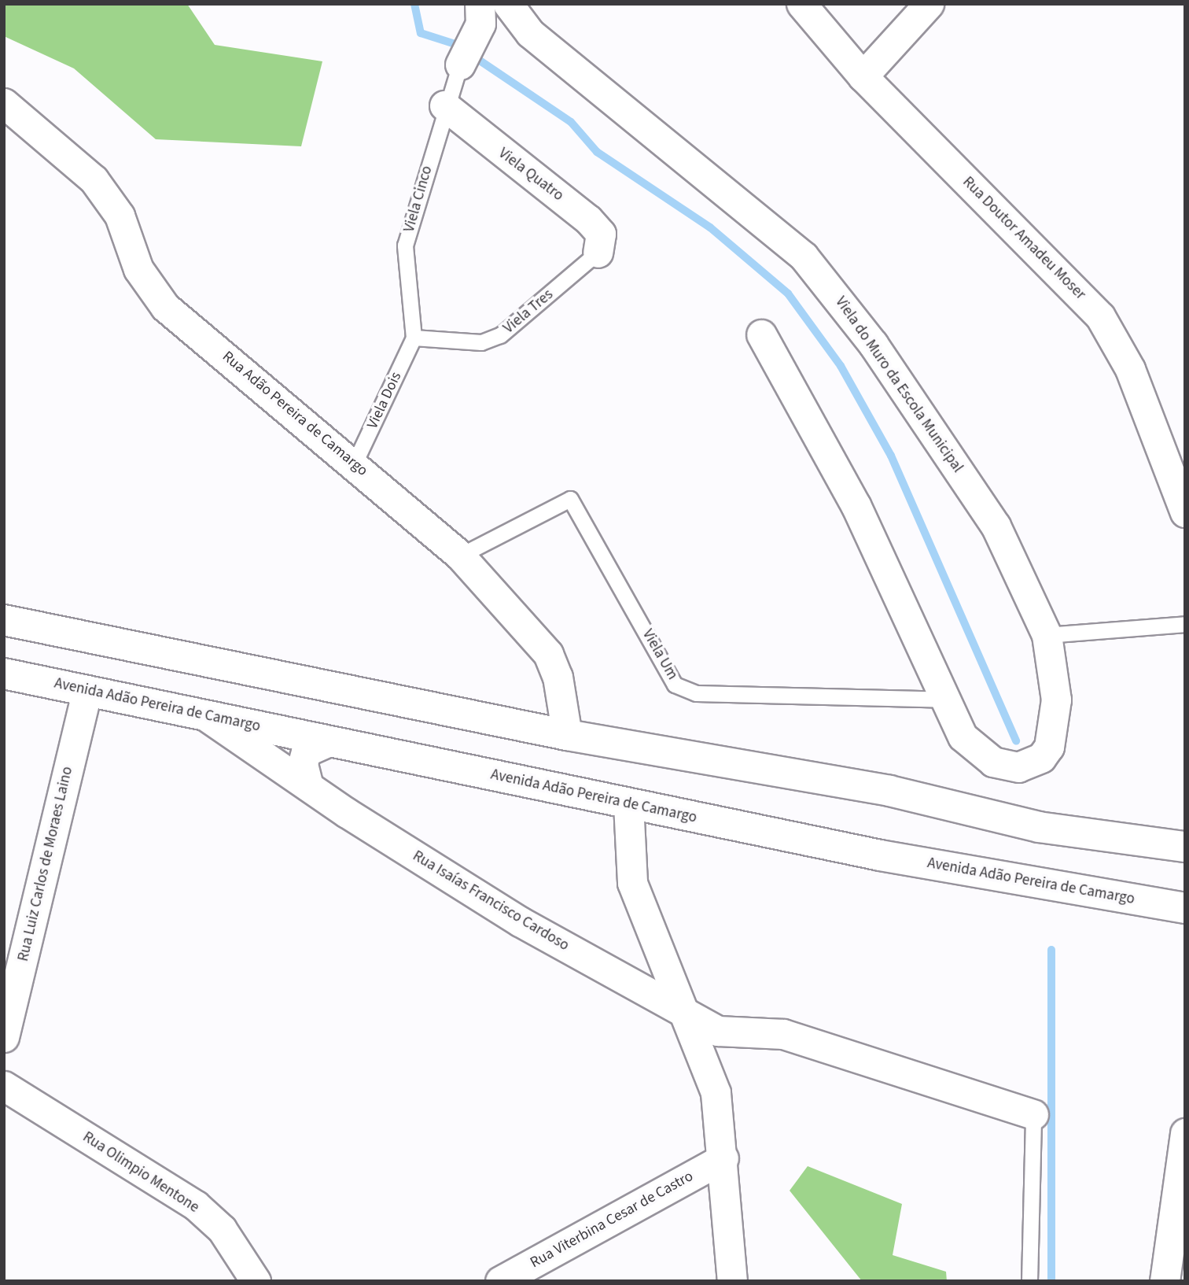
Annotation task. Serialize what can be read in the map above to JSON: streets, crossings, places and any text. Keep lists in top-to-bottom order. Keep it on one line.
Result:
{"streets":{"main road":["Avenida Adão Pereira de Camargo"],"street":["Viela Quatro","Rua Doutor Amadeu Moser","Viela do Muro da Escola Municipal","Rua Adão Pereira de Camargo","Rua Luiz Carlos de Moraes Laino","Rua Isaías Francisco Cardoso","Rua Olimpio Mentone","Rua Viterbina Cesar de Castro"],"lane":["Viela Cinco","Viela Tres","Viela Dois","Viela Um"]},"crossings":[["Viela Quatro","Viela Cinco"],["Viela Quatro","Viela Tres"],["Viela Cinco","Viela Tres"],["Viela Cinco","Viela Dois"],["Viela Tres","Viela Dois"],["Viela do Muro da Escola Municipal","Viela Um"],["Viela Dois","Rua Adão Pereira de Camargo"],["Rua Adão Pereira de Camargo","Viela Um"],["Avenida Adão Pereira de Camargo","Rua Luiz Carlos de Moraes Laino"],["Avenida Adão Pereira de Camargo","Rua Isaías Francisco Cardoso"]]}
